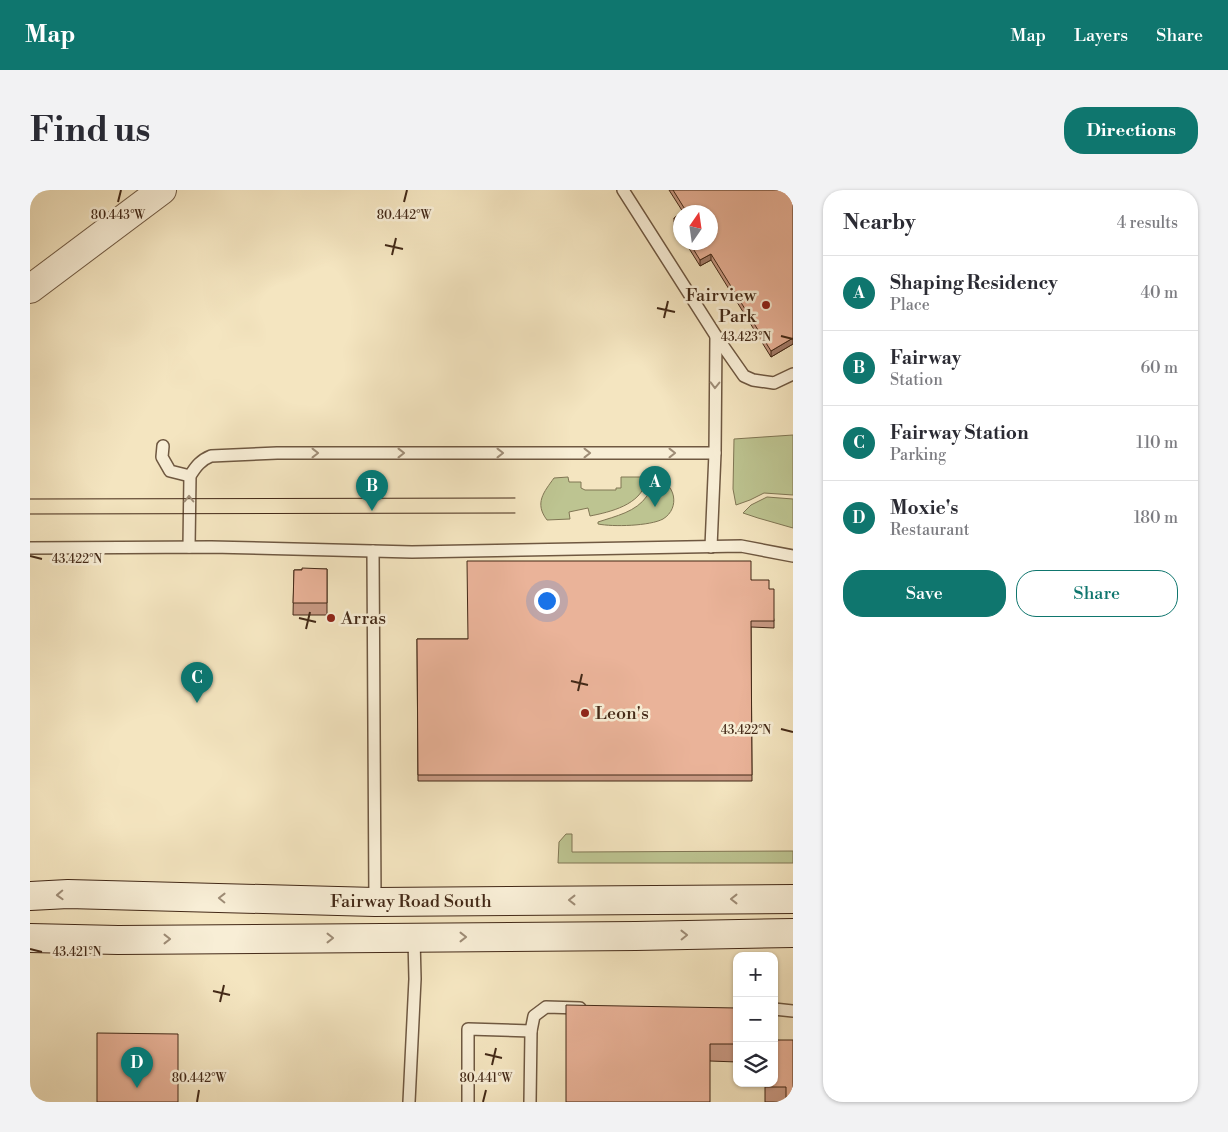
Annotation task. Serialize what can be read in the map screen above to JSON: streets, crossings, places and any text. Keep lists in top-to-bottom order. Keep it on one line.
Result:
{"streets":{"main road":["Fairway Road South"]},"places":["Fairview Park","Arras","Leon's"],"north":"top","page":{"header":"Map","nav":["Map","Layers","Share"],"buttons":["Directions",["Save","Share"]],"title":"Find us","heading":["Nearby","4 results"],"list":[{"mark":"A","name":"Shaping Residency","note":"Place","value":"40 m"},{"mark":"B","name":"Fairway","note":"Station","value":"60 m"},{"mark":"C","name":"Fairway Station","note":"Parking","value":"110 m"},{"mark":"D","name":"Moxie's","note":"Restaurant","value":"180 m"}],"pins":["A","B","C","D"],"map_buttons":["+","−"]},"coordinates":["80.443°W","80.442°W","43.423°N","43.422°N","43.421°N","80.441°W"]}
